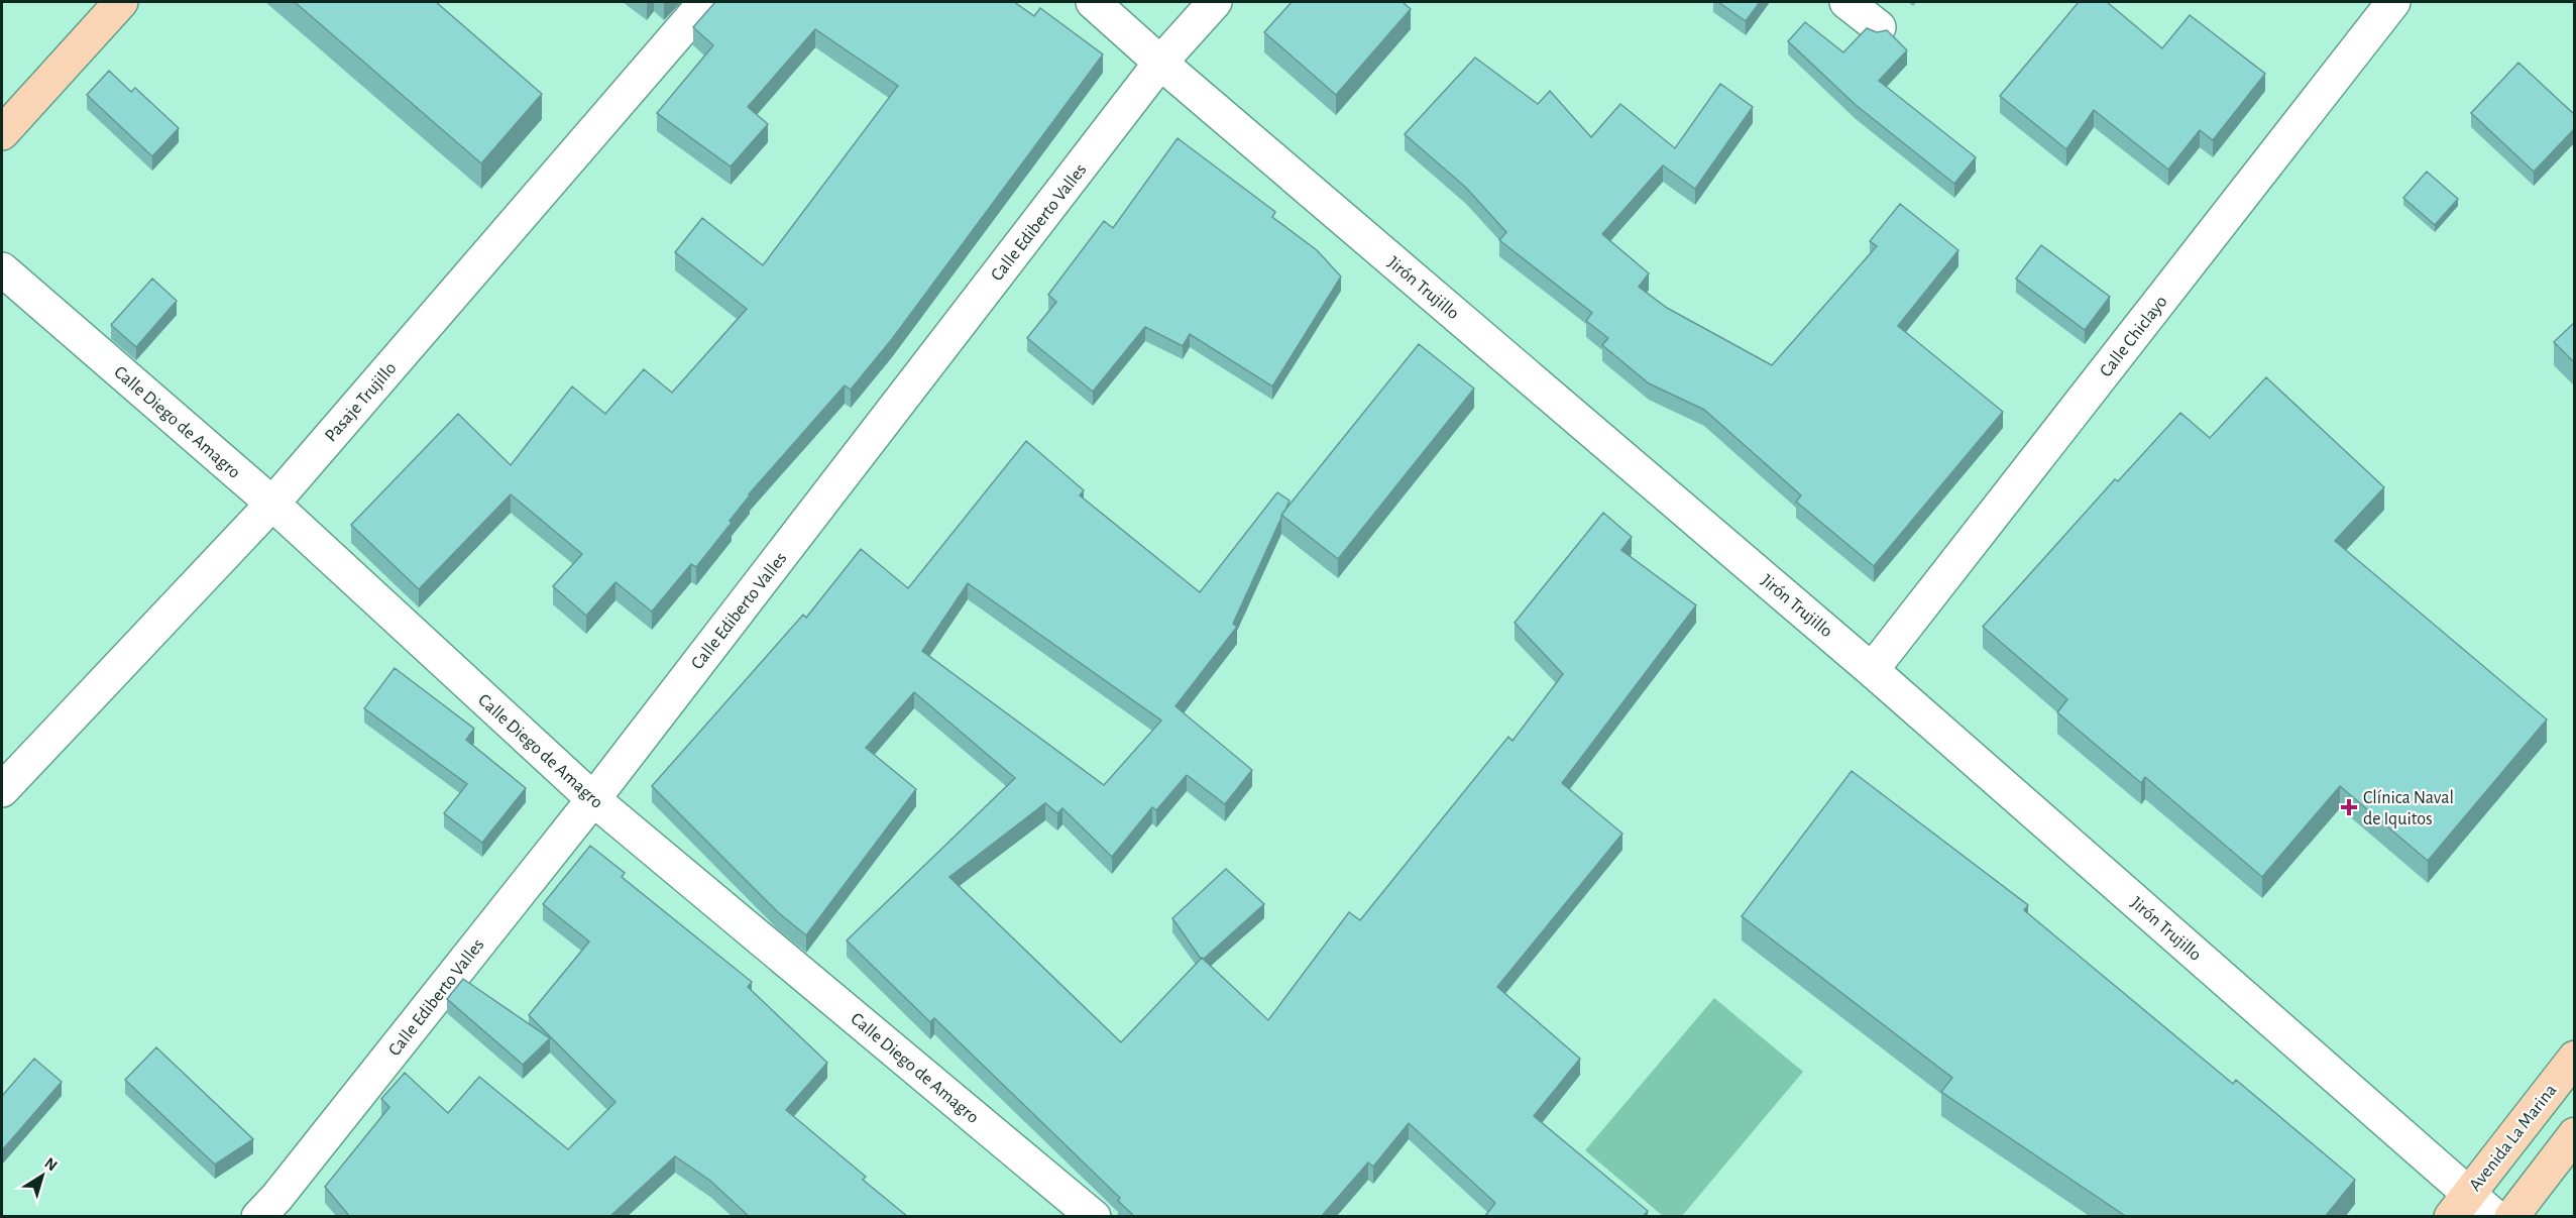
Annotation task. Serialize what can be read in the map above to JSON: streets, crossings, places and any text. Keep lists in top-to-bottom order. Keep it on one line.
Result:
{"streets":{"main road":["Avenida La Marina"],"street":["Calle Ediberto Valles","Jirón Trujillo","Calle Chiclayo","Pasaje Trujillo","Calle Diego de Amagro"]},"crossings":[["Calle Ediberto Valles","Jirón Trujillo"],["Calle Ediberto Valles","Calle Diego de Amagro"],["Jirón Trujillo","Calle Chiclayo"],["Jirón Trujillo","Avenida La Marina"],["Pasaje Trujillo","Calle Diego de Amagro"]],"places":{"health":["Clínica Naval de Iquitos"]},"north":"top right"}
